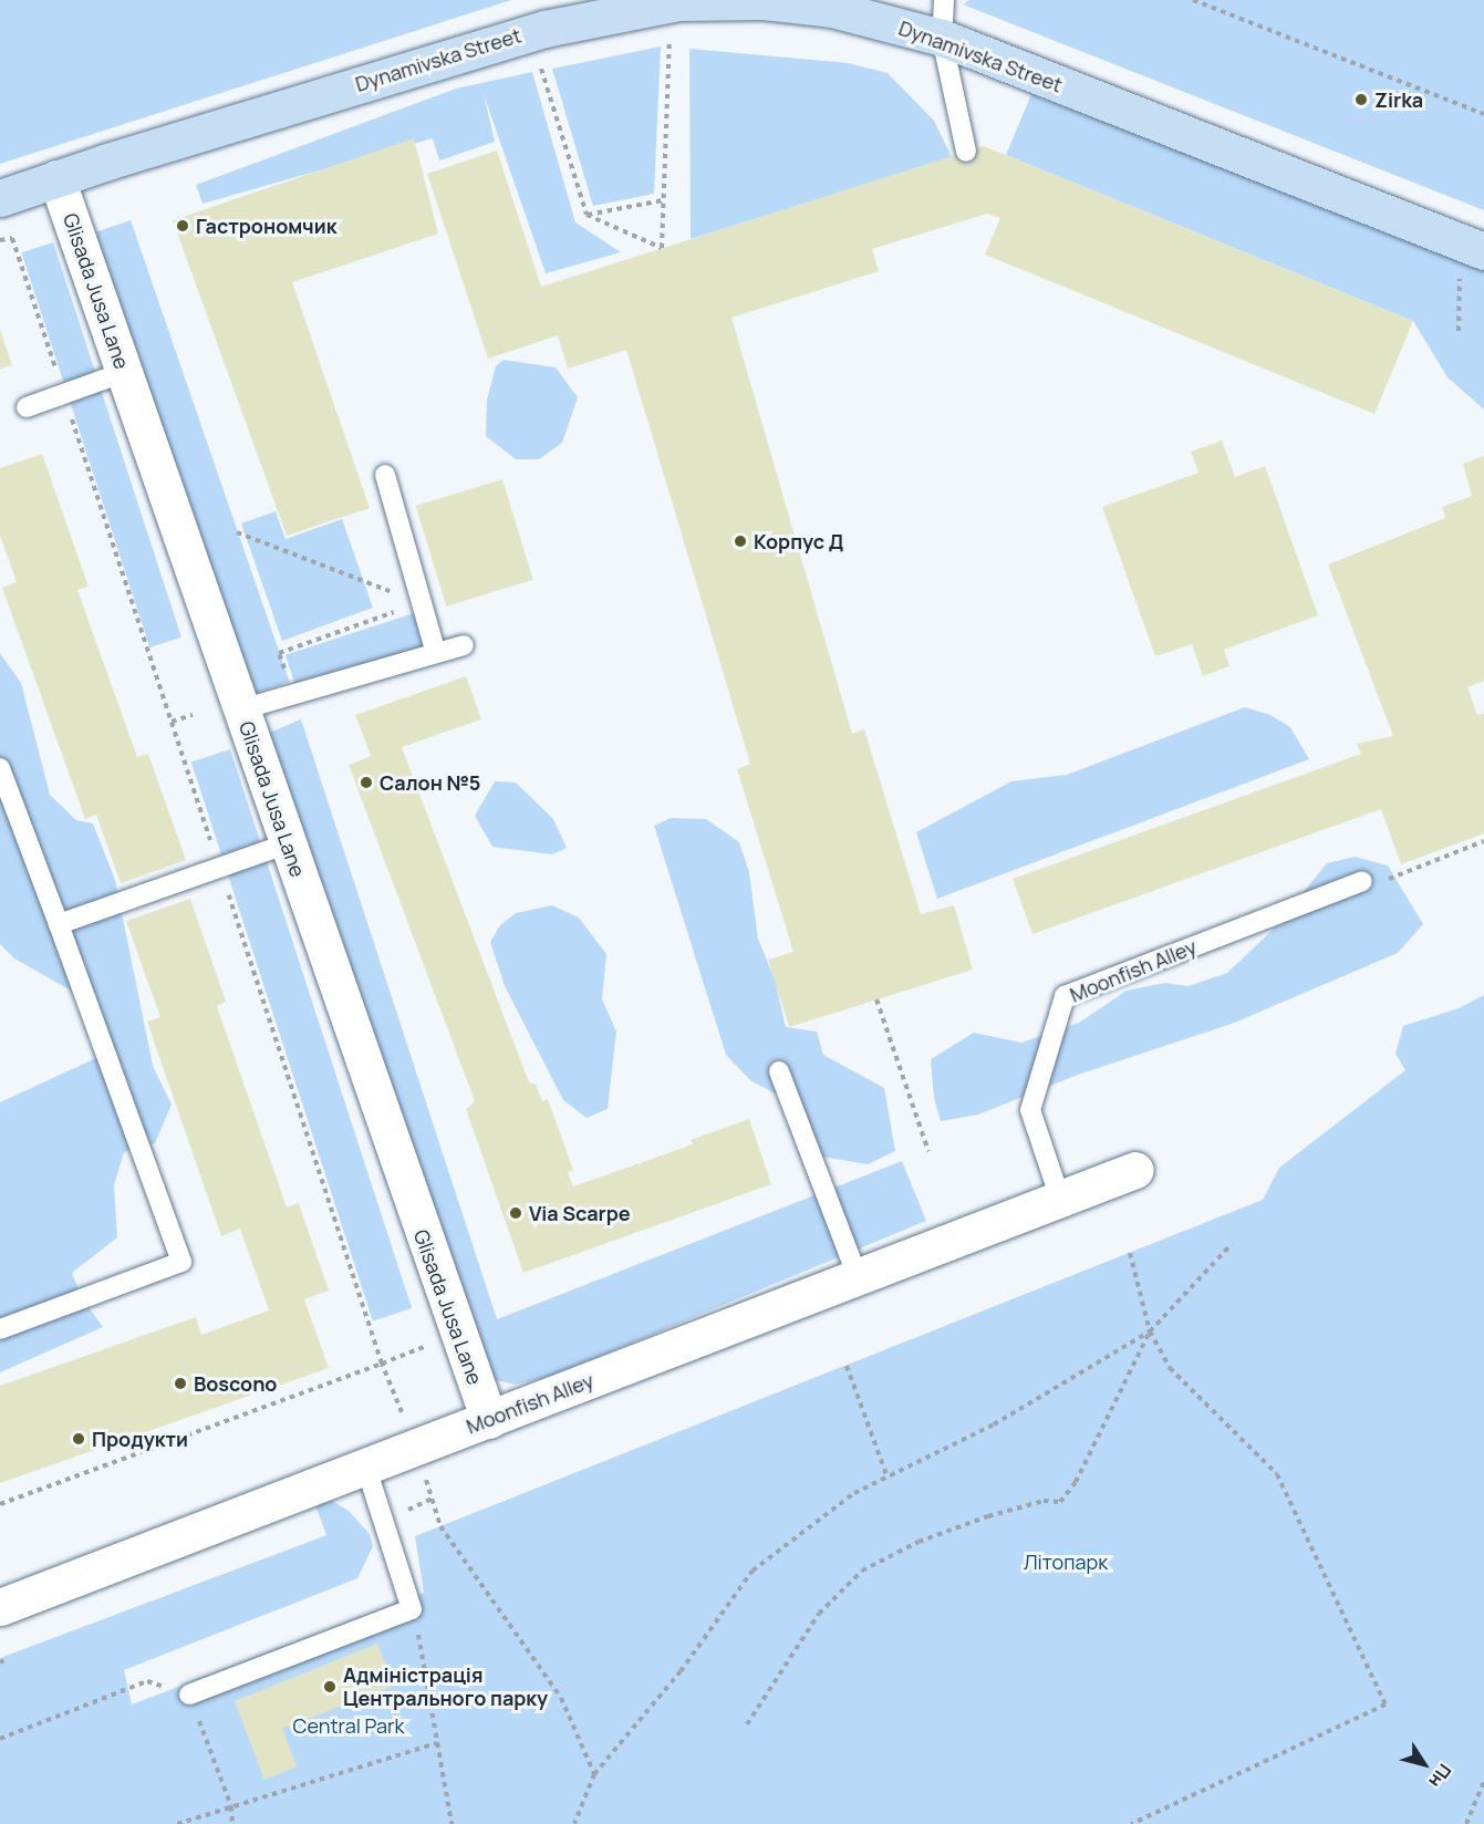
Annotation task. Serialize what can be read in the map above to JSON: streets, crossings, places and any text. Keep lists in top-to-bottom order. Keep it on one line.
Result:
{"streets":{"street":["Dynamivska Street","Glisada Jusa Lane","Moonfish Alley"]},"crossings":[["Dynamivska Street","Glisada Jusa Lane"],["Glisada Jusa Lane","Moonfish Alley"]],"parks":["Літопарк","Central Park"],"places":["Zirka","Гастрономчик","Корпус Д","Салон №5","Via Scarpe","Boscono","Продукти","Адміністрація Центрального парку"],"north":"bottom right"}
